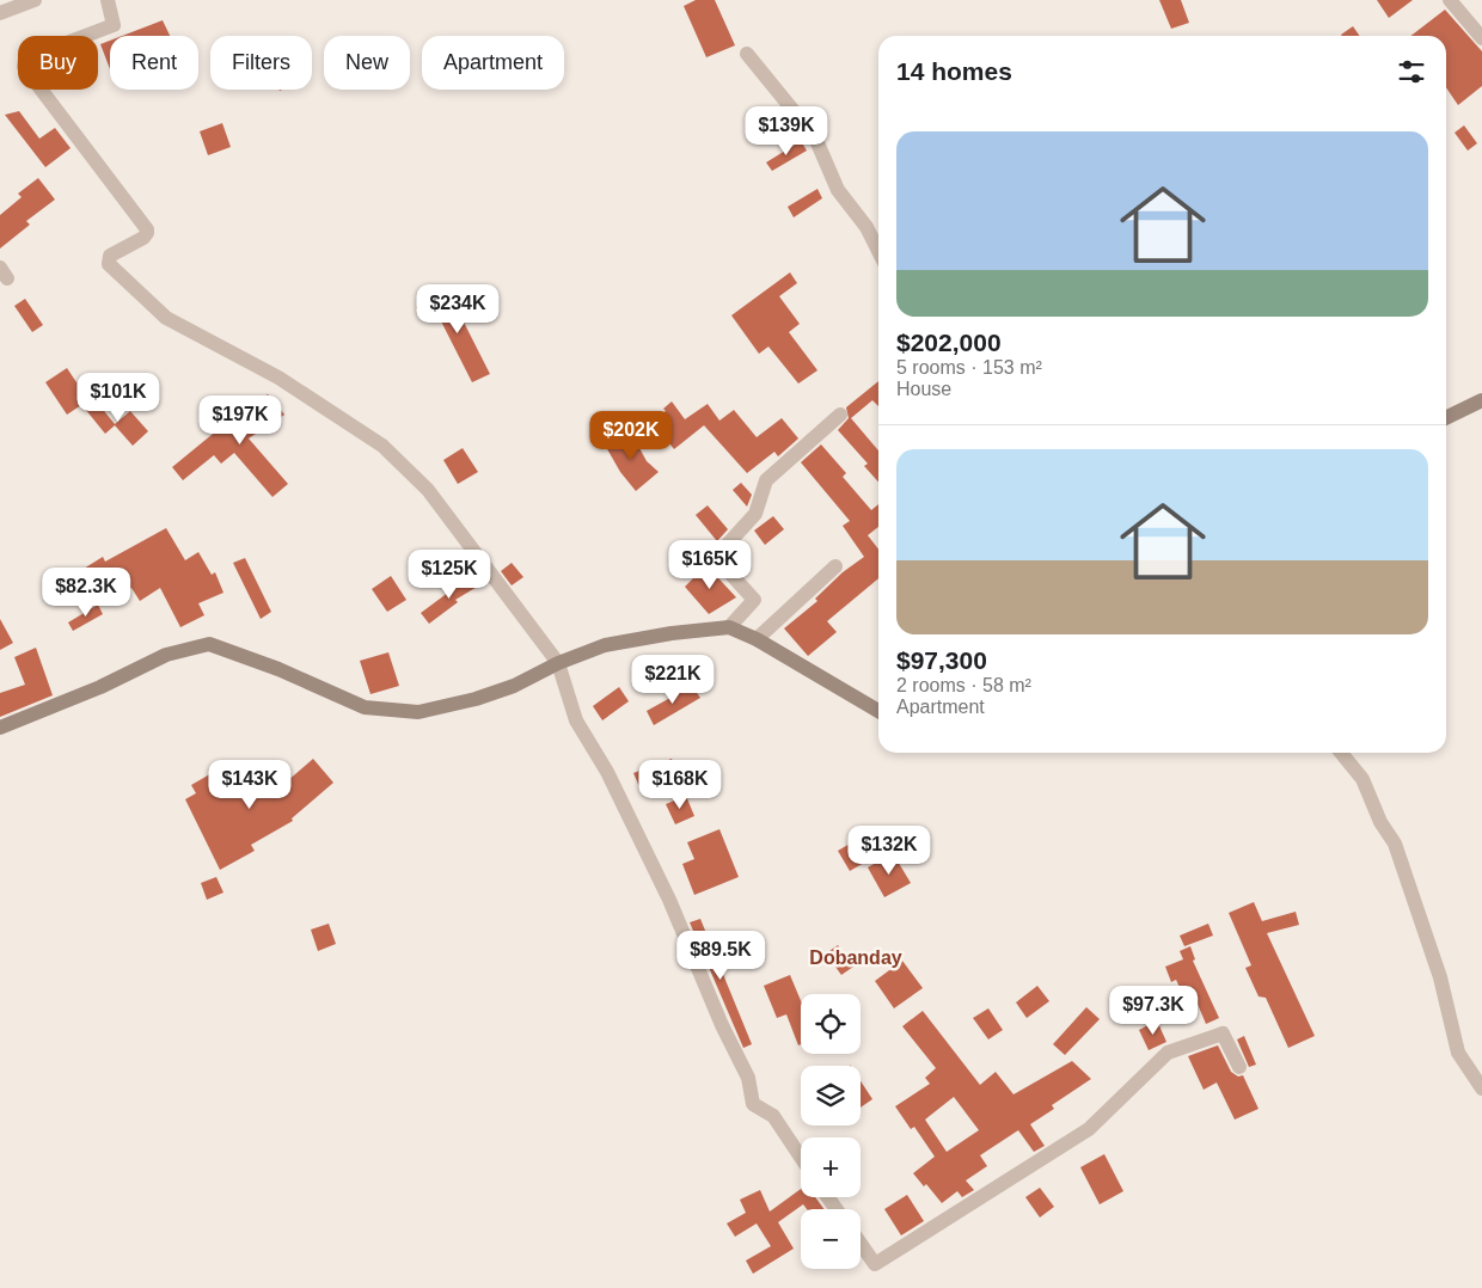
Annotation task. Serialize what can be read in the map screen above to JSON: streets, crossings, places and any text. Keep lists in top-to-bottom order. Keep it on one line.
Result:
{"districts":["Dobanday"],"page":{"chip":["Buy","Rent","Filters","New","Apartment"],"heading":"14 homes","price":["$139K","$234K","$101K","$197K","$202K","$165K","$125K","$82.3K","$221K","$143K","$168K","$132K","$89.5K","$97.3K"],"list":[{"name":"$202,000","note":"5 rooms · 153 m² · House"},{"name":"$97,300","note":"2 rooms · 58 m² · Apartment"}],"map_buttons":["+","−"]}}
